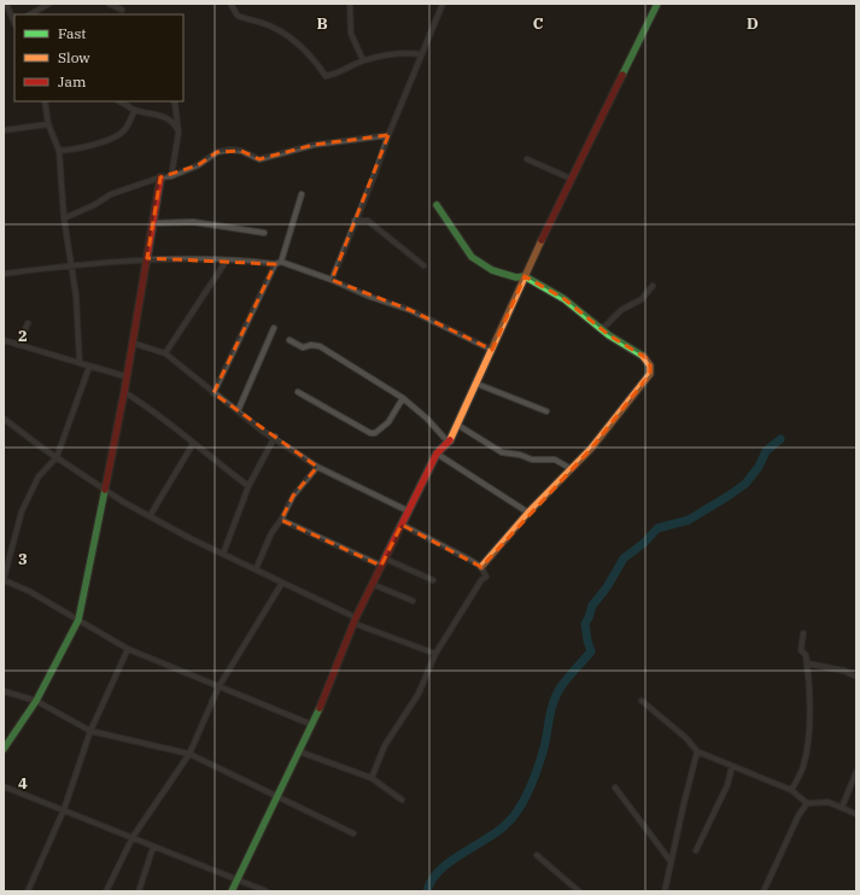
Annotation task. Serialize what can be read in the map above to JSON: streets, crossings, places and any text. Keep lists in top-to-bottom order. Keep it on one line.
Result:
{"legend":["Fast","Slow","Jam"],"grid":{"columns":["B","C","D"],"rows":["2","3","4"]}}
